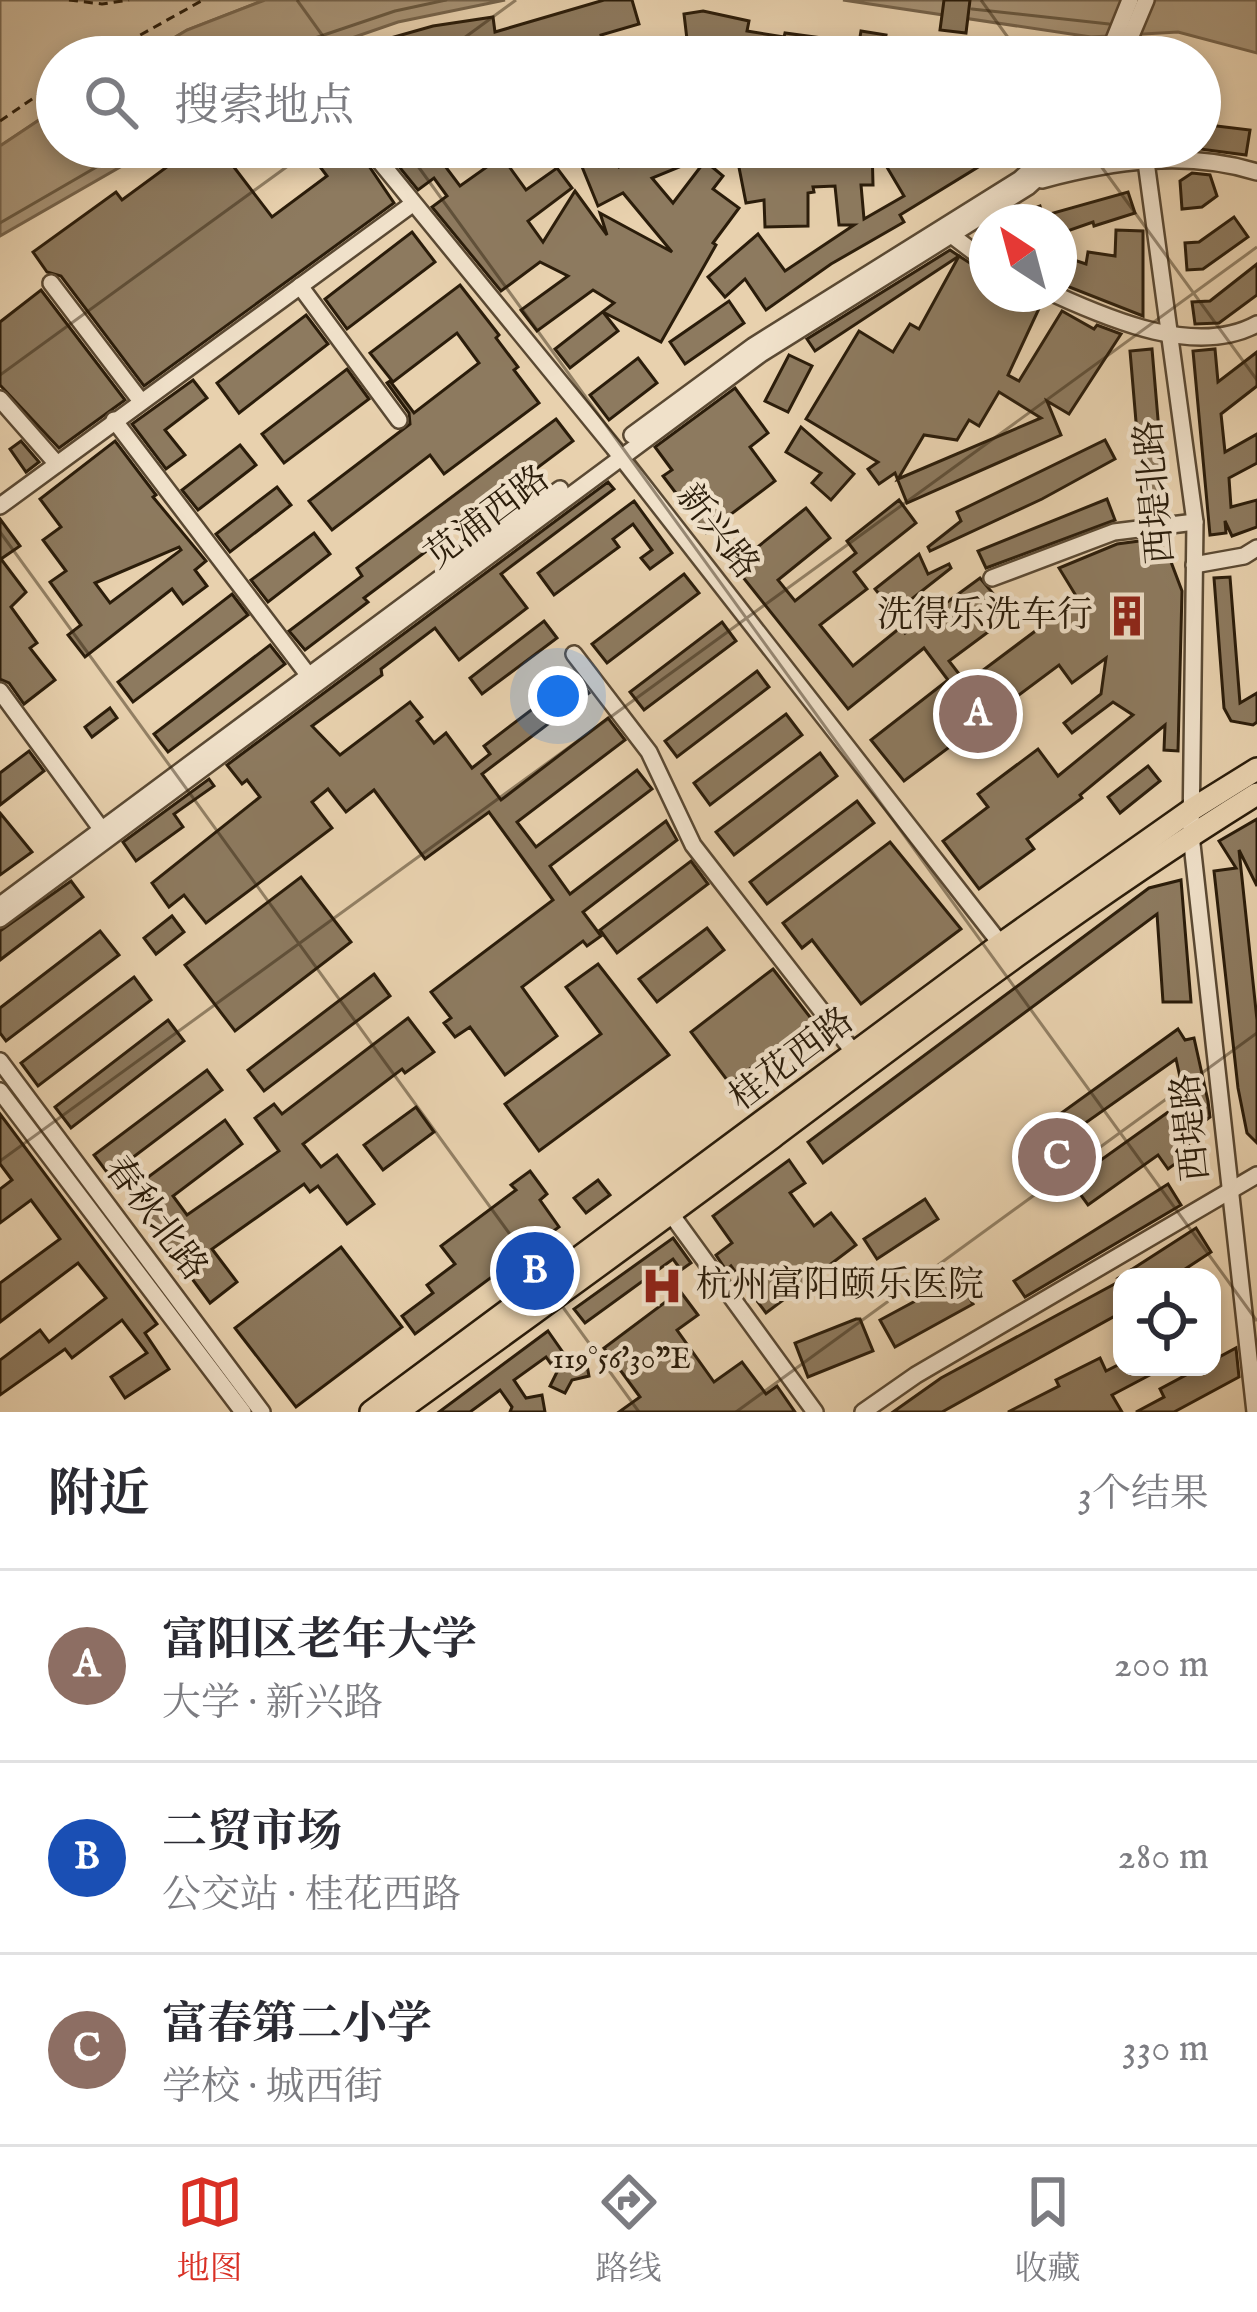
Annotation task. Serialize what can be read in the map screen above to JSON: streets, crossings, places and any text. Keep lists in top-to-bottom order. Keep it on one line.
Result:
{"streets":{"main road":["桂花西路"],"street":["西堤北路","苋浦西路","新兴路","西堤路","春秋北路"]},"crossings":[["西堤北路","桂花西路"],["西堤北路","西堤路"],["苋浦西路","新兴路"],["新兴路","桂花西路"],["桂花西路","西堤路"]],"places":{"building":["洗得乐洗车行"],"hospital":["杭州富阳颐乐医院"]},"north":"top left","page":{"search":"搜索地点","pins":["A","C","B"],"heading":["附近","3个结果"],"list":[{"mark":"A","name":"富阳区老年大学","note":"大学 · 新兴路","value":"200 m"},{"mark":"B","name":"二贸市场","note":"公交站 · 桂花西路","value":"280 m"},{"mark":"C","name":"富春第二小学","note":"学校 · 城西街","value":"330 m"}],"nav":["地图","路线","收藏"]},"coordinates":["119°56'30\"E"]}
